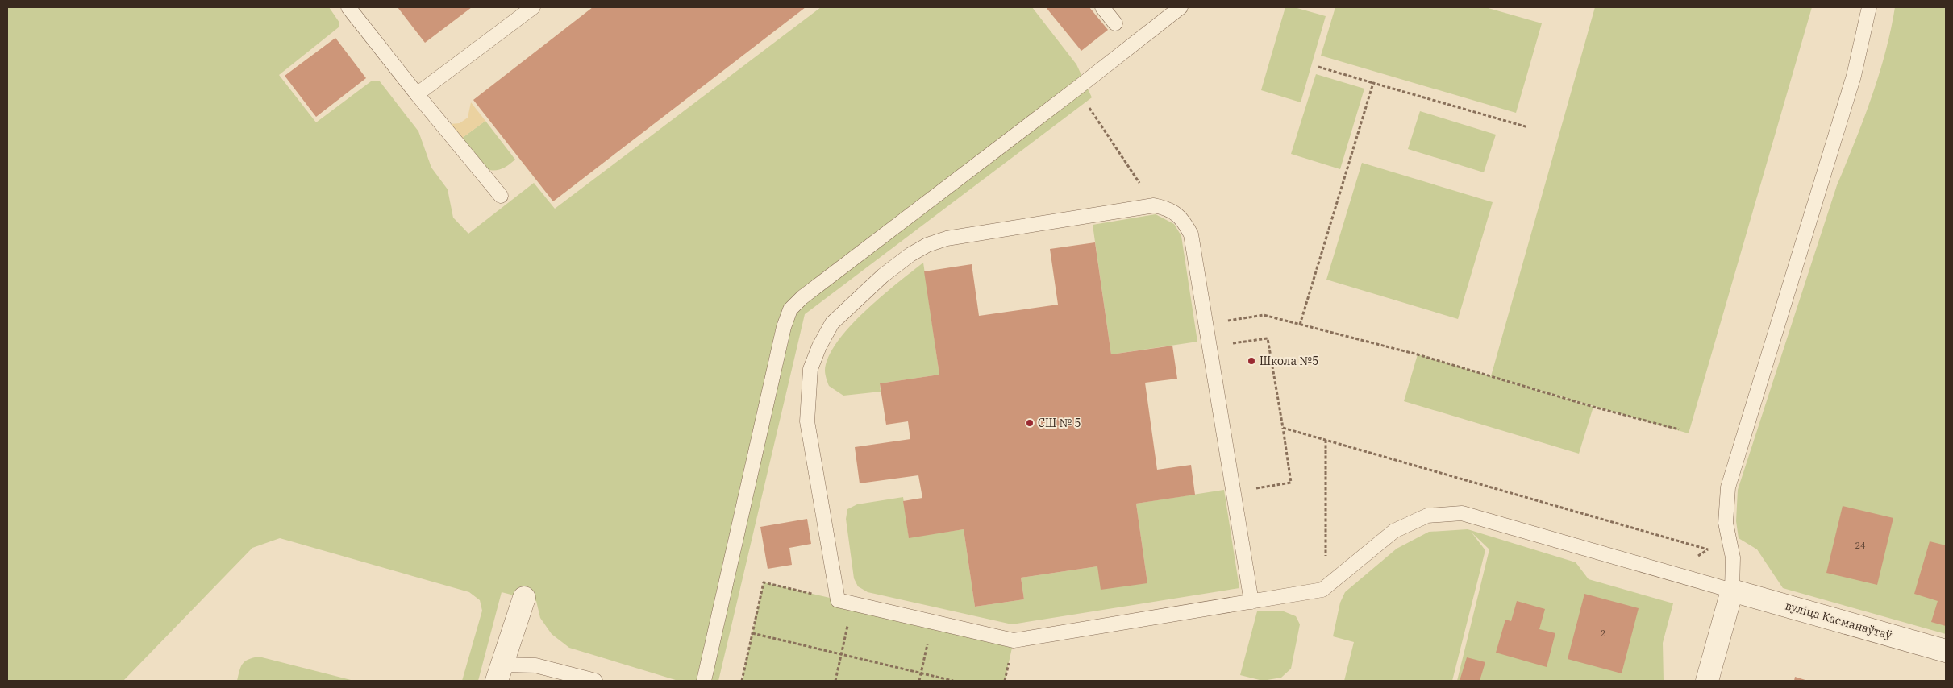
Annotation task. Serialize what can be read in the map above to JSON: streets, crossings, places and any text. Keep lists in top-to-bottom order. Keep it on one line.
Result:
{"streets":{"street":["вуліца Касманаўтаў"]},"places":["Школа №5","СШ № 5"],"house_numbers":["24","2"]}
